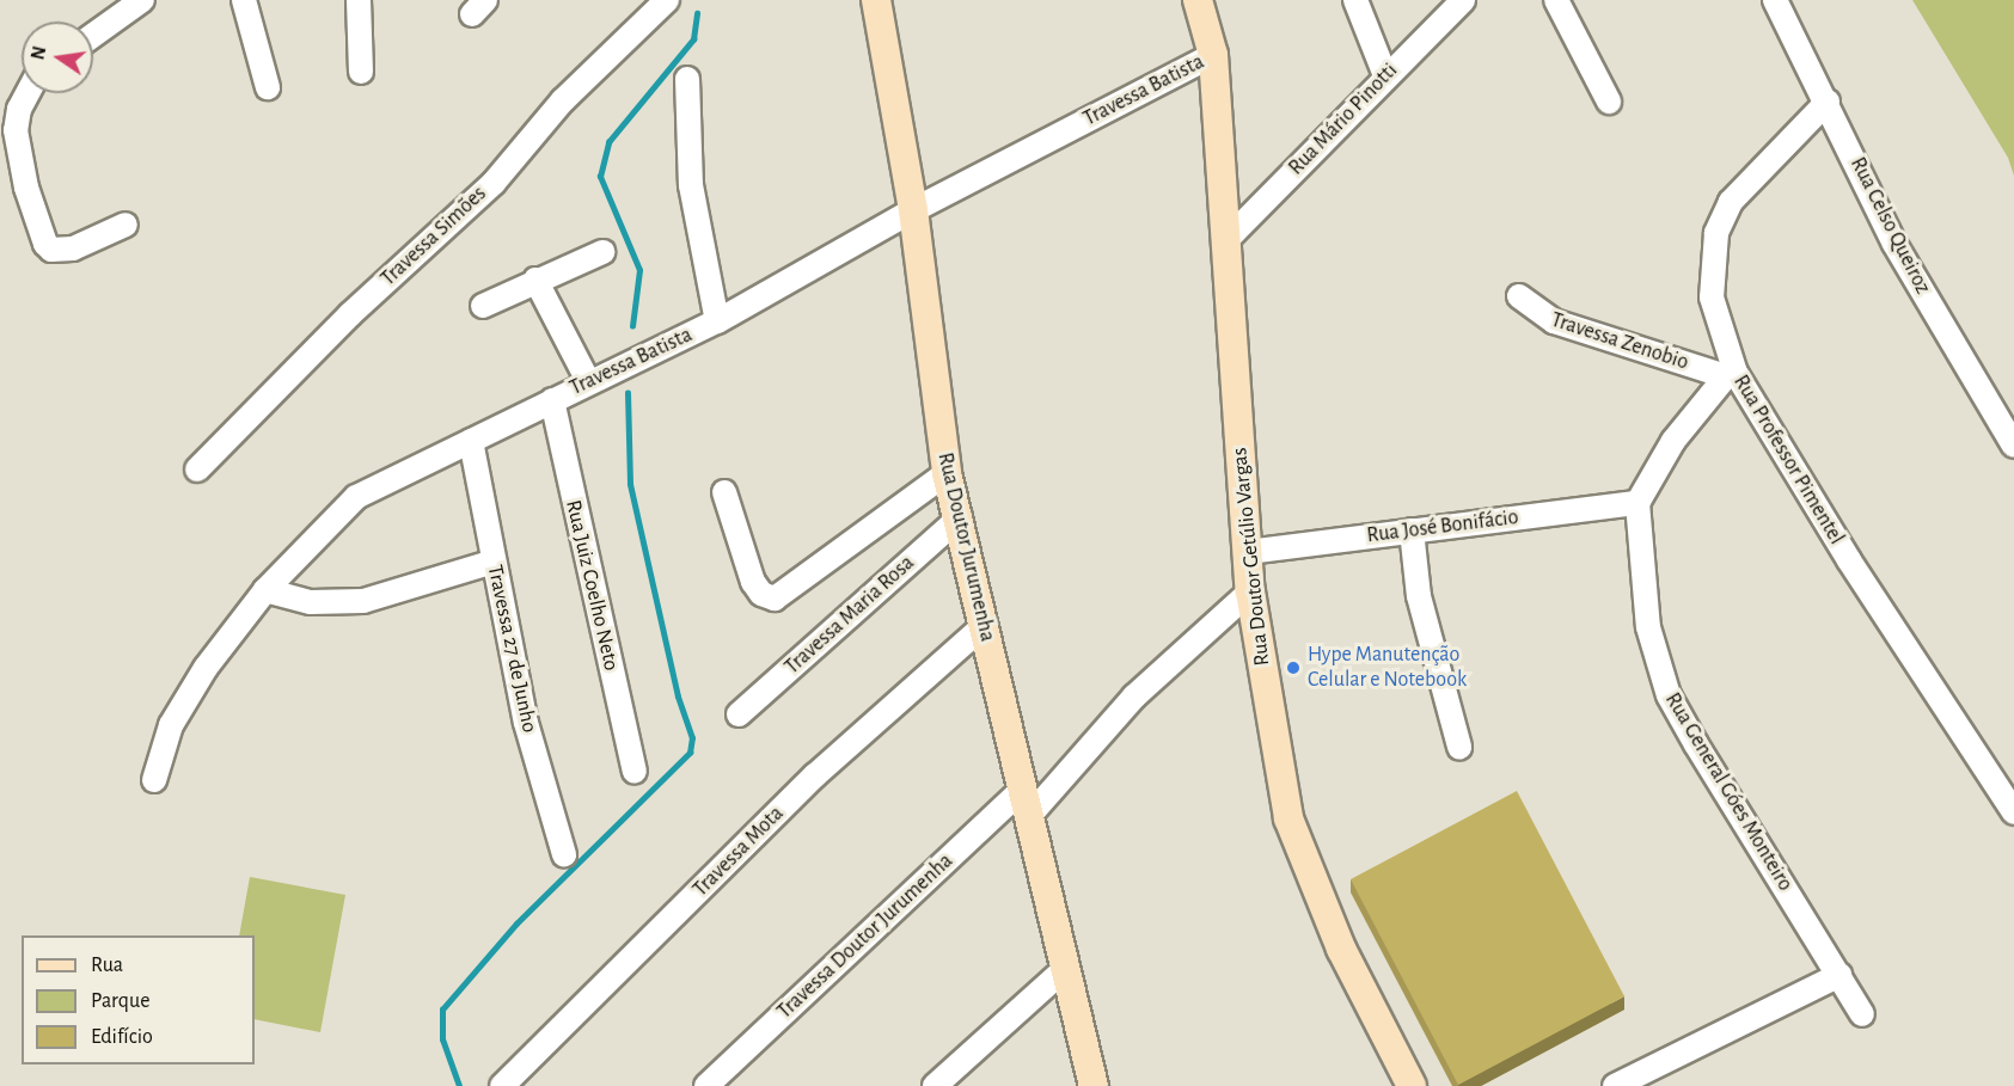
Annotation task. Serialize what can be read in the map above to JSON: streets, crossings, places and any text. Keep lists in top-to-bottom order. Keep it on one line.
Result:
{"streets":{"main road":["Rua Doutor Jurumenha","Rua Doutor Getúlio Vargas"],"street":["Travessa Batista","Rua Mário Pinotti","Rua Celso Queiroz","Travessa Simões","Travessa Zenobio","Rua Professor Pimentel","Rua José Bonifácio","Rua Juiz Coelho Neto","Travessa Maria Rosa","Travessa 27 de Junho","Rua General Góes Monteiro","Travessa Mota","Travessa Doutor Jurumenha"]},"crossings":[["Travessa Batista","Rua Doutor Jurumenha"],["Travessa Batista","Rua Doutor Getúlio Vargas"],["Travessa Batista","Rua Juiz Coelho Neto"],["Travessa Batista","Travessa 27 de Junho"],["Rua Mário Pinotti","Rua Doutor Getúlio Vargas"],["Rua Celso Queiroz","Rua Professor Pimentel"],["Travessa Zenobio","Rua Professor Pimentel"],["Rua José Bonifácio","Rua Doutor Getúlio Vargas"],["Rua José Bonifácio","Rua General Góes Monteiro"],["Rua Doutor Jurumenha","Travessa Maria Rosa"],["Rua Doutor Jurumenha","Travessa Mota"],["Rua Doutor Jurumenha","Travessa Doutor Jurumenha"],["Rua Doutor Getúlio Vargas","Travessa Doutor Jurumenha"]],"places":["Hype Manutenção Celular e Notebook"],"legend":["Rua","Parque","Edifício"],"north":"left"}
